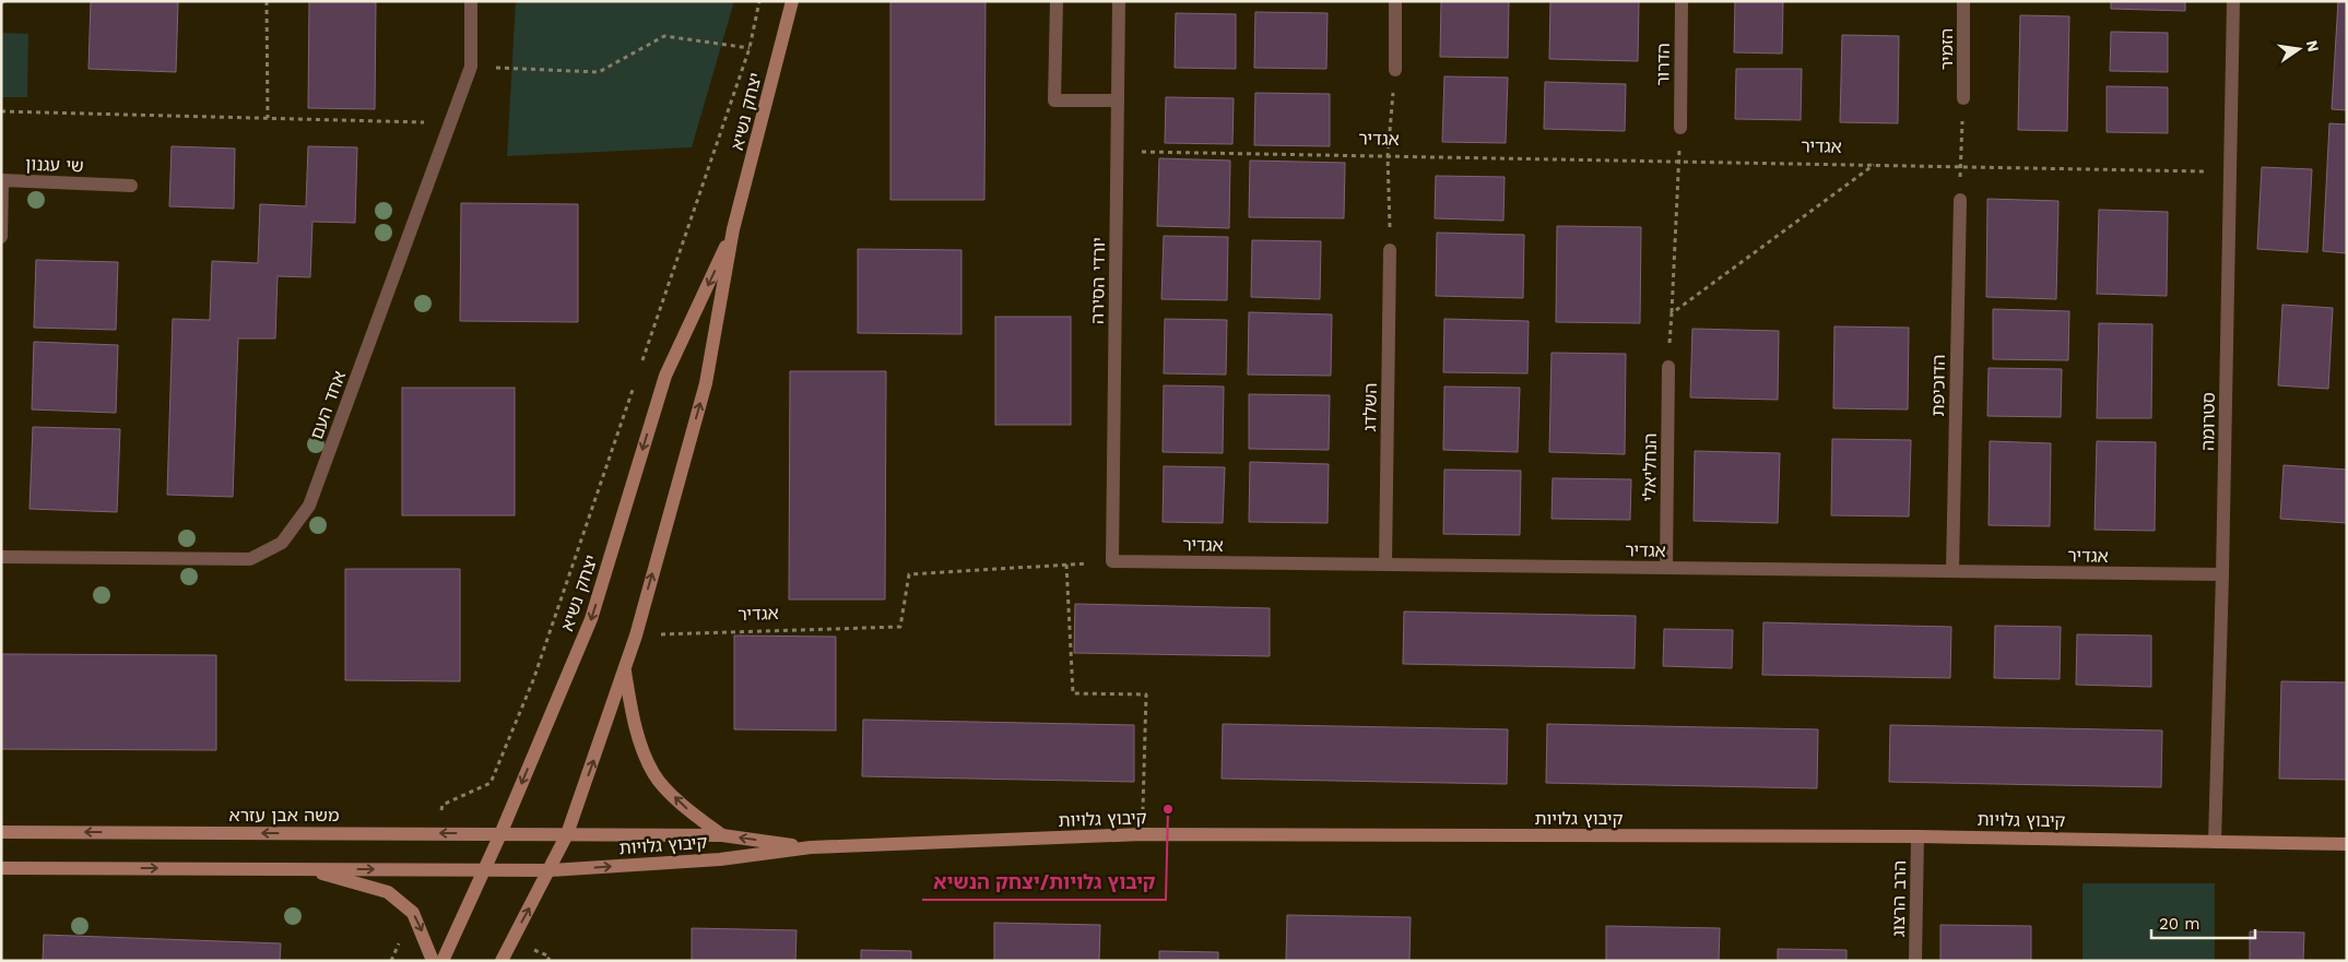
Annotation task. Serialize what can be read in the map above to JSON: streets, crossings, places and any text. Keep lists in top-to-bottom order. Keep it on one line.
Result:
{"streets":{"street":["הזמיר","הדרור","יצחק נשיא","אגדיר","שי עגנון","יורדי הסירה","הדוכיפת","אחד העם","השלדג","סטרומה","הנחליאלי","משה אבן עזרא","קיבוץ גלויות","הרב הרצוג"]},"crossings":[["יצחק נשיא","אגדיר"],["יצחק נשיא","משה אבן עזרא"],["יצחק נשיא","קיבוץ גלויות"],["אגדיר","יורדי הסירה"],["אגדיר","הדוכיפת"],["אגדיר","השלדג"],["אגדיר","סטרומה"],["אגדיר","הנחליאלי"],["סטרומה","קיבוץ גלויות"],["משה אבן עזרא","קיבוץ גלויות"],["קיבוץ גלויות","הרב הרצוג"]],"places":["קיבוץ גלויות/יצחק הנשיא"],"scale_bar":"20 m","north":"right"}
